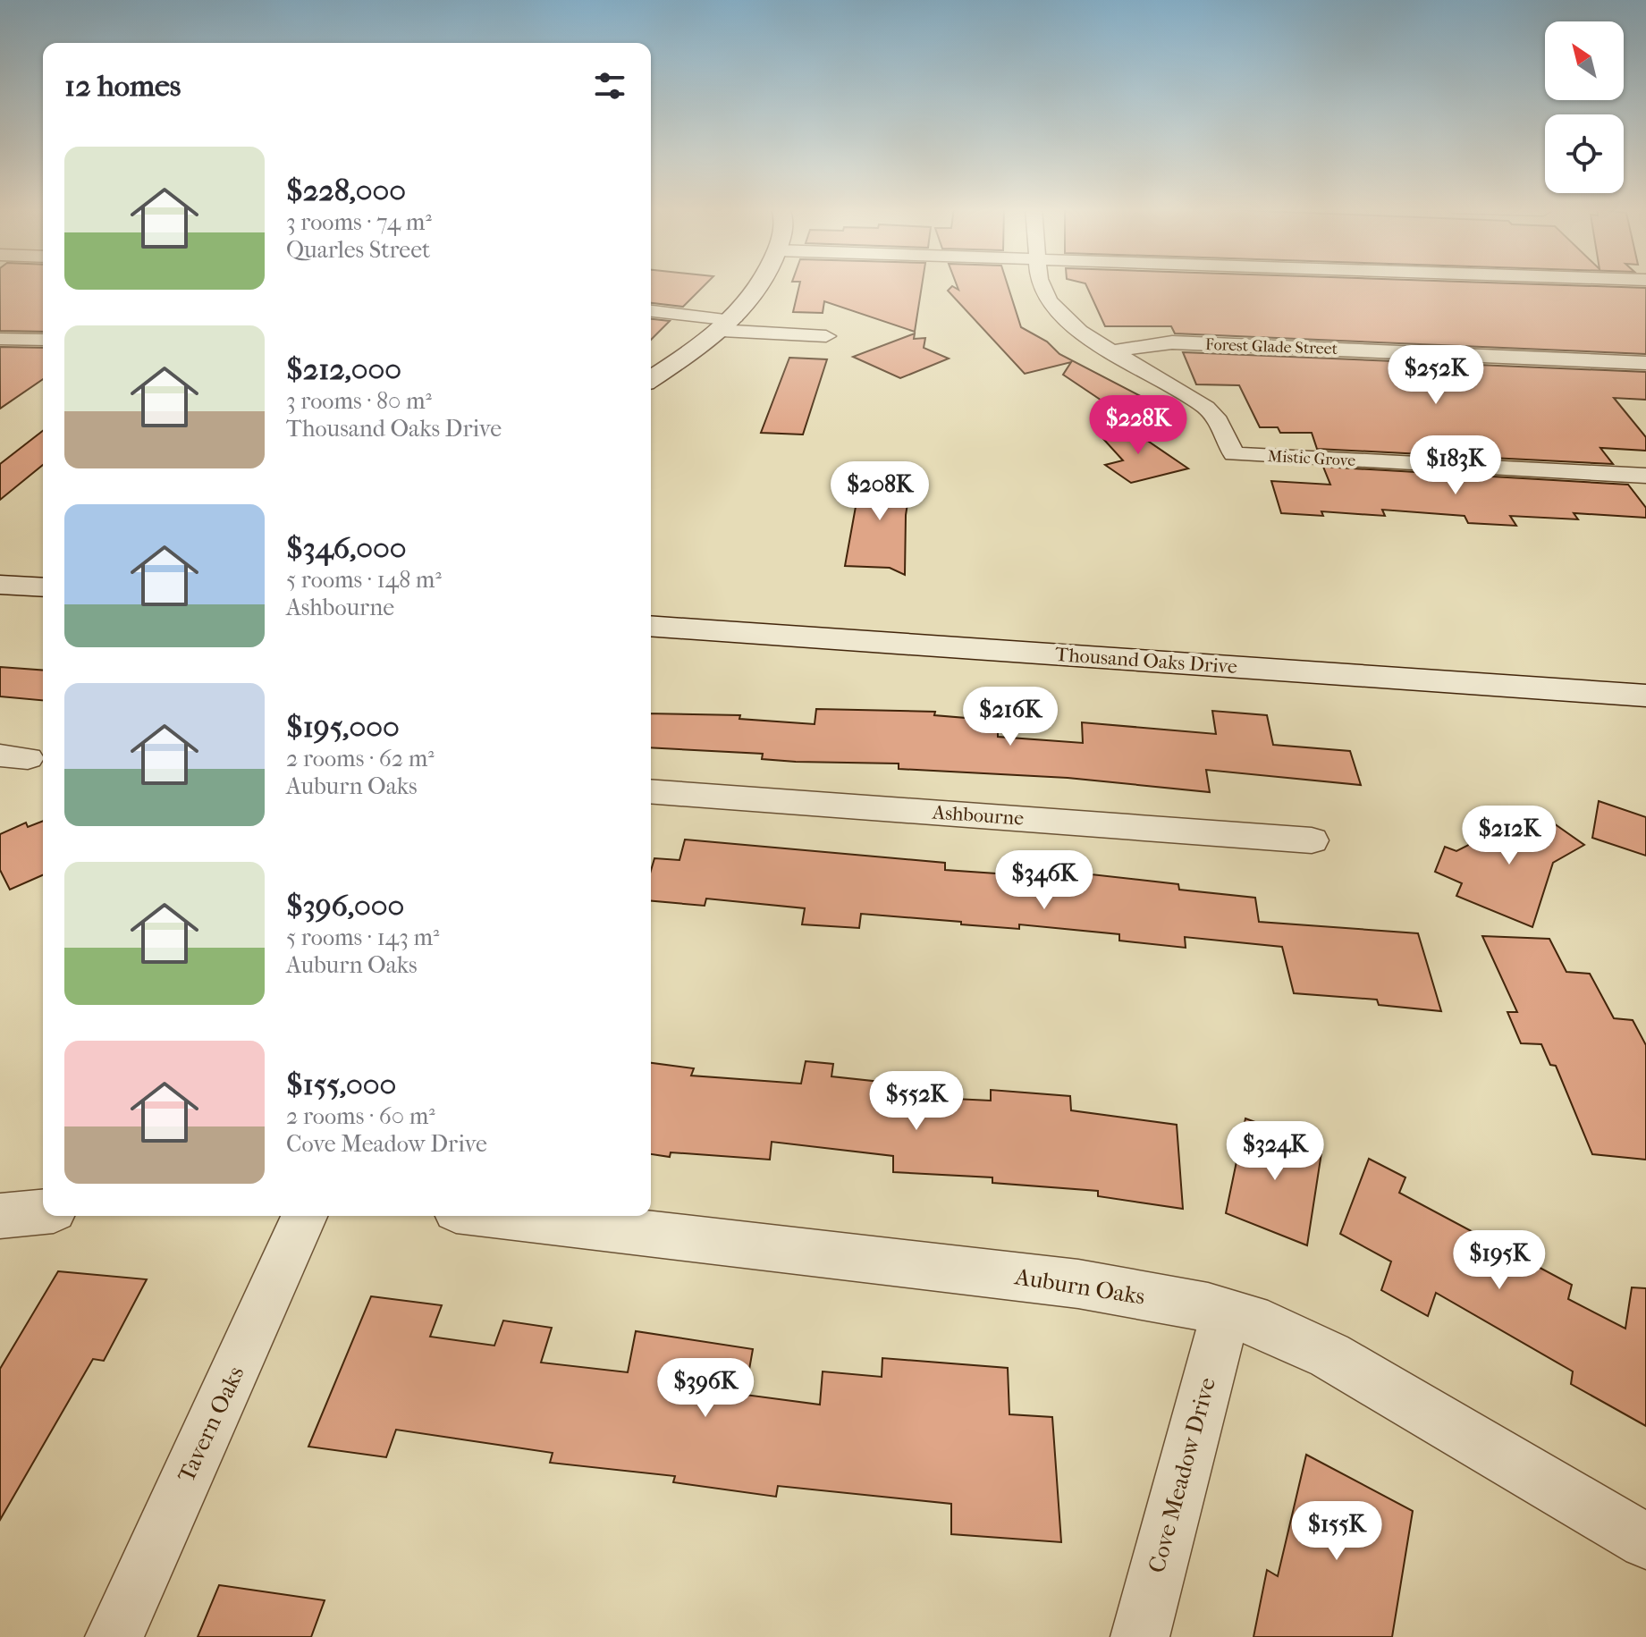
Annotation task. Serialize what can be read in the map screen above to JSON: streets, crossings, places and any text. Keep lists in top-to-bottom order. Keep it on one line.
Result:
{"streets":{"main road":["Thousand Oaks Drive"],"street":["Forest Glade Street","Mistic Grove","Ashbourne","Auburn Oaks","Tavern Oaks","Cove Meadow Drive"]},"crossings":[["Forest Glade Street","Mistic Grove"],["Auburn Oaks","Cove Meadow Drive"]],"north":"top left","page":{"heading":"12 homes","list":[{"name":"$228,000","note":"3 rooms · 74 m² · Quarles Street"},{"name":"$212,000","note":"3 rooms · 80 m² · Thousand Oaks Drive"},{"name":"$346,000","note":"5 rooms · 148 m² · Ashbourne"},{"name":"$195,000","note":"2 rooms · 62 m² · Auburn Oaks"},{"name":"$396,000","note":"5 rooms · 143 m² · Auburn Oaks"},{"name":"$155,000","note":"2 rooms · 60 m² · Cove Meadow Drive"}],"price":["$252K","$228K","$183K","$208K","$216K","$212K","$346K","$552K","$324K","$195K","$396K","$155K"]}}
